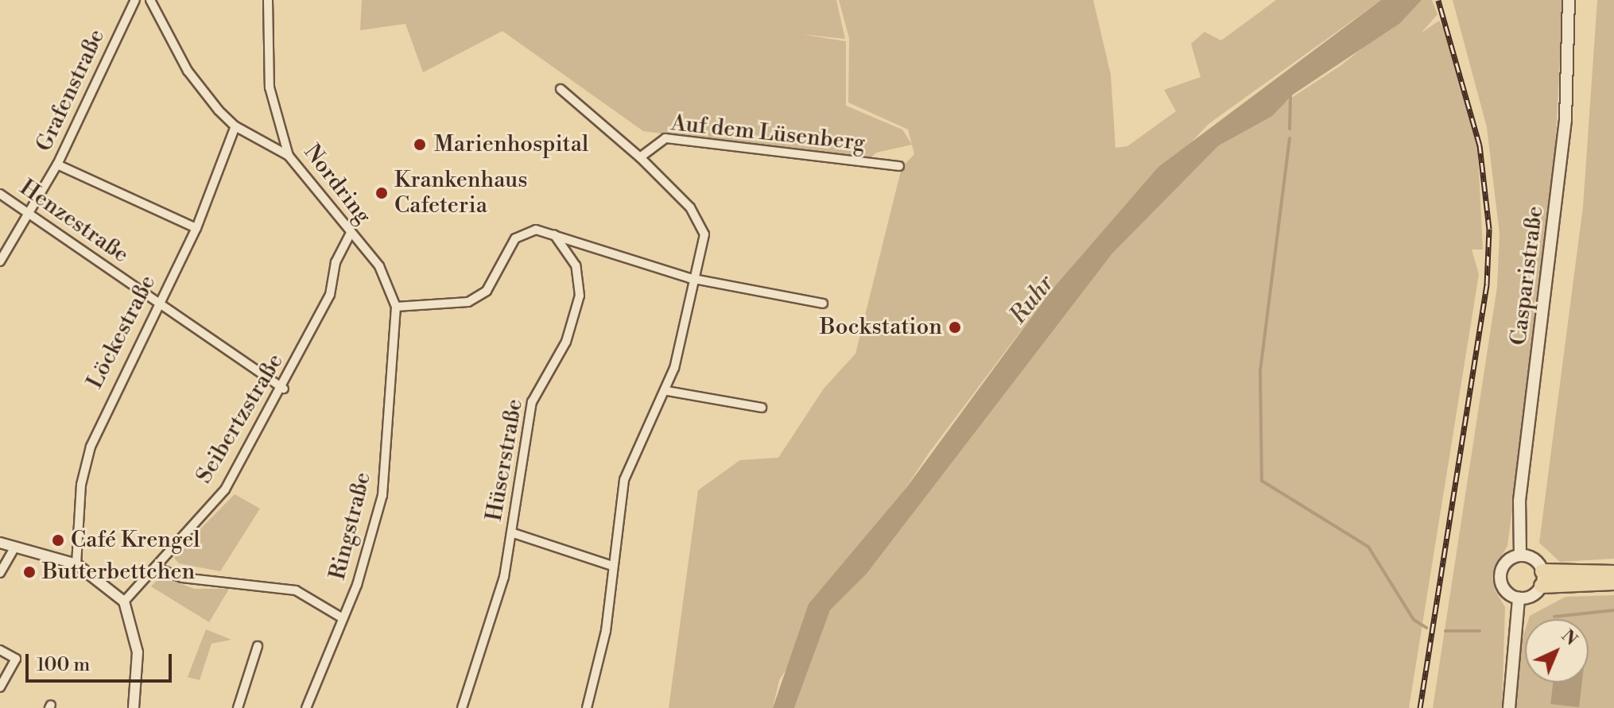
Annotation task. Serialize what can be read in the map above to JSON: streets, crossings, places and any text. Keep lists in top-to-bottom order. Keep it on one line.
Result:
{"streets":{"main road":["Casparistraße"],"street":["Grafenstraße","Auf dem Lüsenberg","Nordring","Henzestraße","Löckestraße","Seibertzstraße","Hüserstraße","Ringstraße"]},"crossings":[["Grafenstraße","Henzestraße"],["Nordring","Seibertzstraße"],["Nordring","Ringstraße"],["Henzestraße","Löckestraße"],["Henzestraße","Seibertzstraße"]],"water":["Ruhr"],"places":["Marienhospital","Krankenhaus Cafeteria","Bockstation","Café Krengel","Butterbettchen"],"scale_bar":"100 m","north":"top right"}
